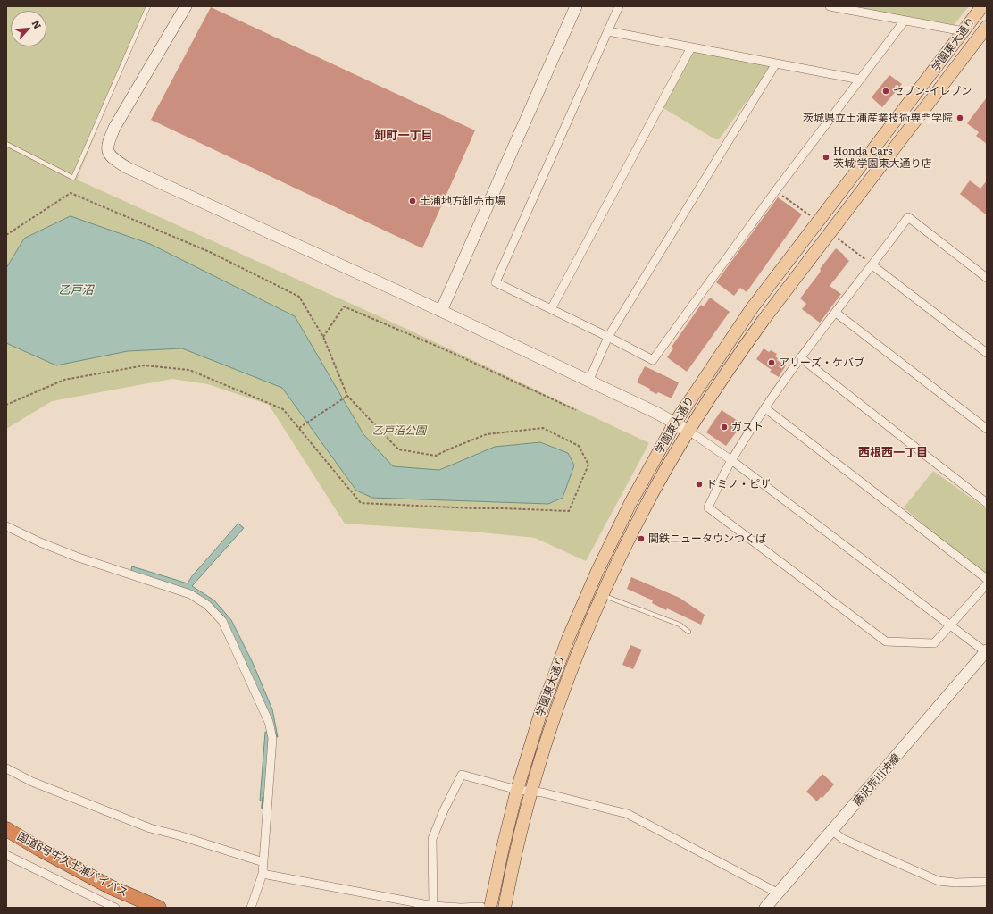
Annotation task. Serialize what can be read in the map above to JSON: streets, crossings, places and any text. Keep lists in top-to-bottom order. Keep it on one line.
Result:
{"streets":{"highway":["国道6号牛久土浦バイパス"],"main road":["学園東大通り"],"street":["藤沢荒川沖線"]},"districts":["卸町一丁目","西根西一丁目"],"water":["乙戸沼"],"parks":["乙戸沼公園"],"places":["セブン-イレブン","茨城県立土浦産業技術専門学院","Honda Cars 茨城 学園東大通り店","土浦地方卸売市場","アリーズ・ケバブ","ガスト","ドミノ・ピザ","関鉄ニュータウンつくば"],"north":"top right"}
